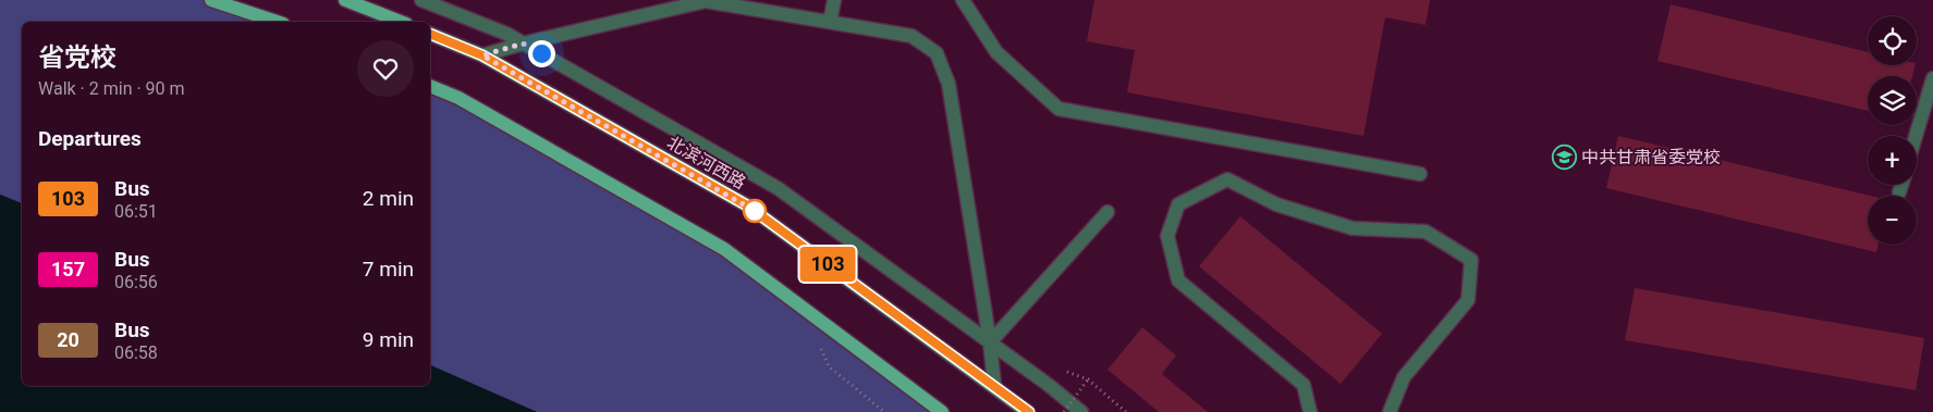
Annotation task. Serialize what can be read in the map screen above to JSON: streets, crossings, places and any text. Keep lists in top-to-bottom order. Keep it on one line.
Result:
{"streets":{"main road":["北滨河西路"]},"places":{"school or university":["中共甘肃省委党校"]},"lines":["bus line 103"],"page":{"on_map":"103","map_buttons":["+","−"],"heading":[["省党校","Walk · 2 min · 90 m"],"Departures"],"list":[{"mark":"103","name":"Bus","note":"06:51","value":"2 min"},{"mark":"157","name":"Bus","note":"06:56","value":"7 min"},{"mark":"20","name":"Bus","note":"06:58","value":"9 min"}]}}
